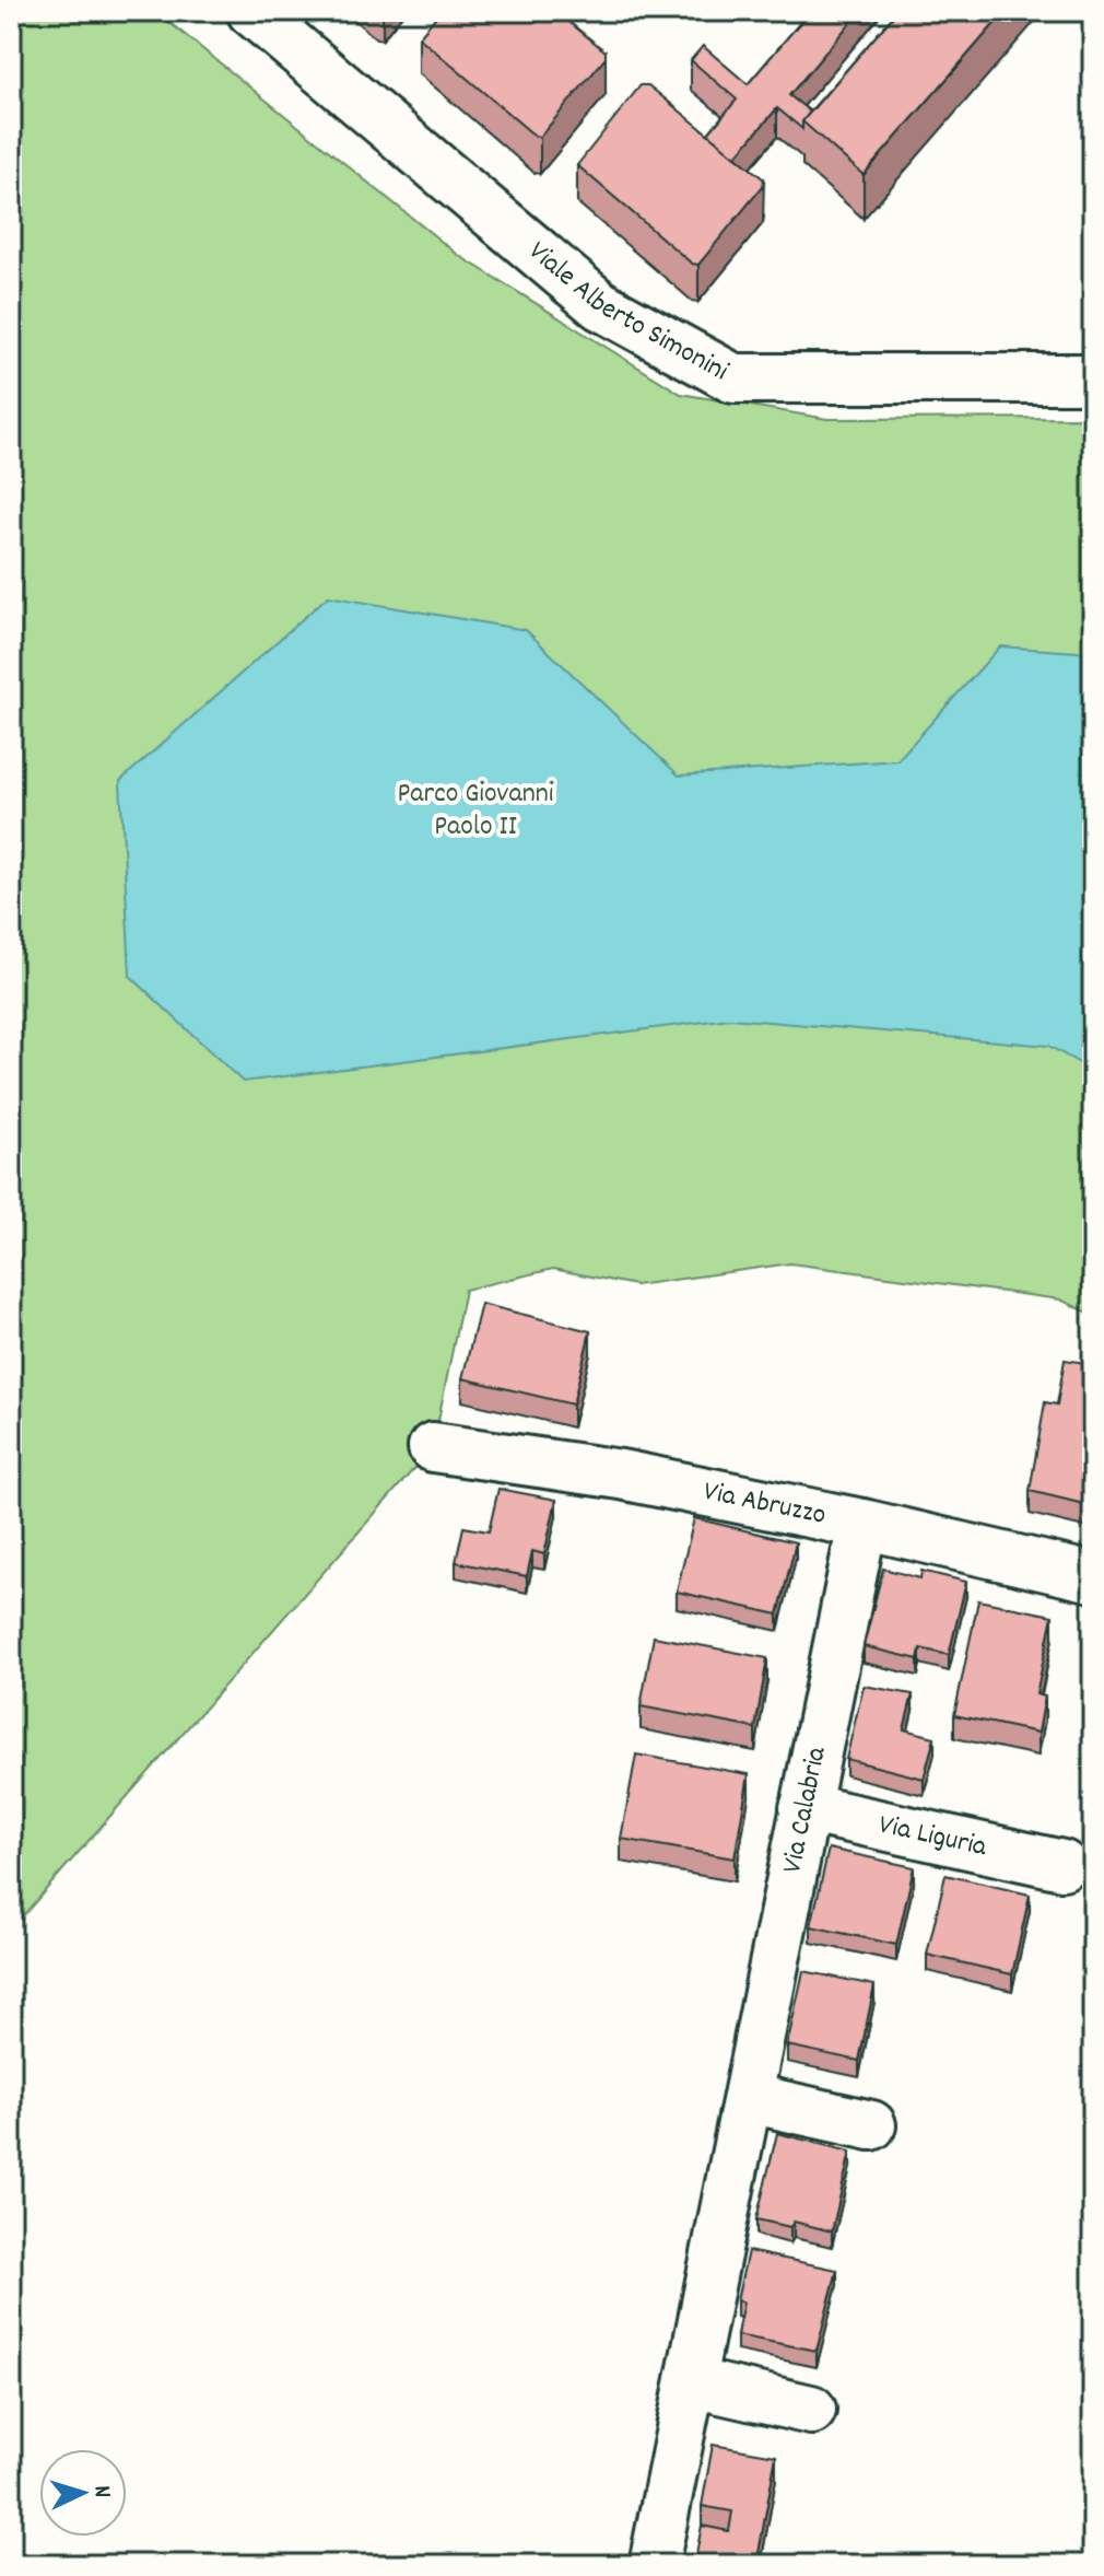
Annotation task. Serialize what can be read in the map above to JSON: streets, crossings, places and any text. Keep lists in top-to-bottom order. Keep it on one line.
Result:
{"streets":{"street":["Viale Alberto Simonini","Via Abruzzo","Via Calabria","Via Liguria"]},"crossings":[["Via Abruzzo","Via Calabria"],["Via Calabria","Via Liguria"]],"parks":["Parco Giovanni Paolo II"],"north":"right"}
